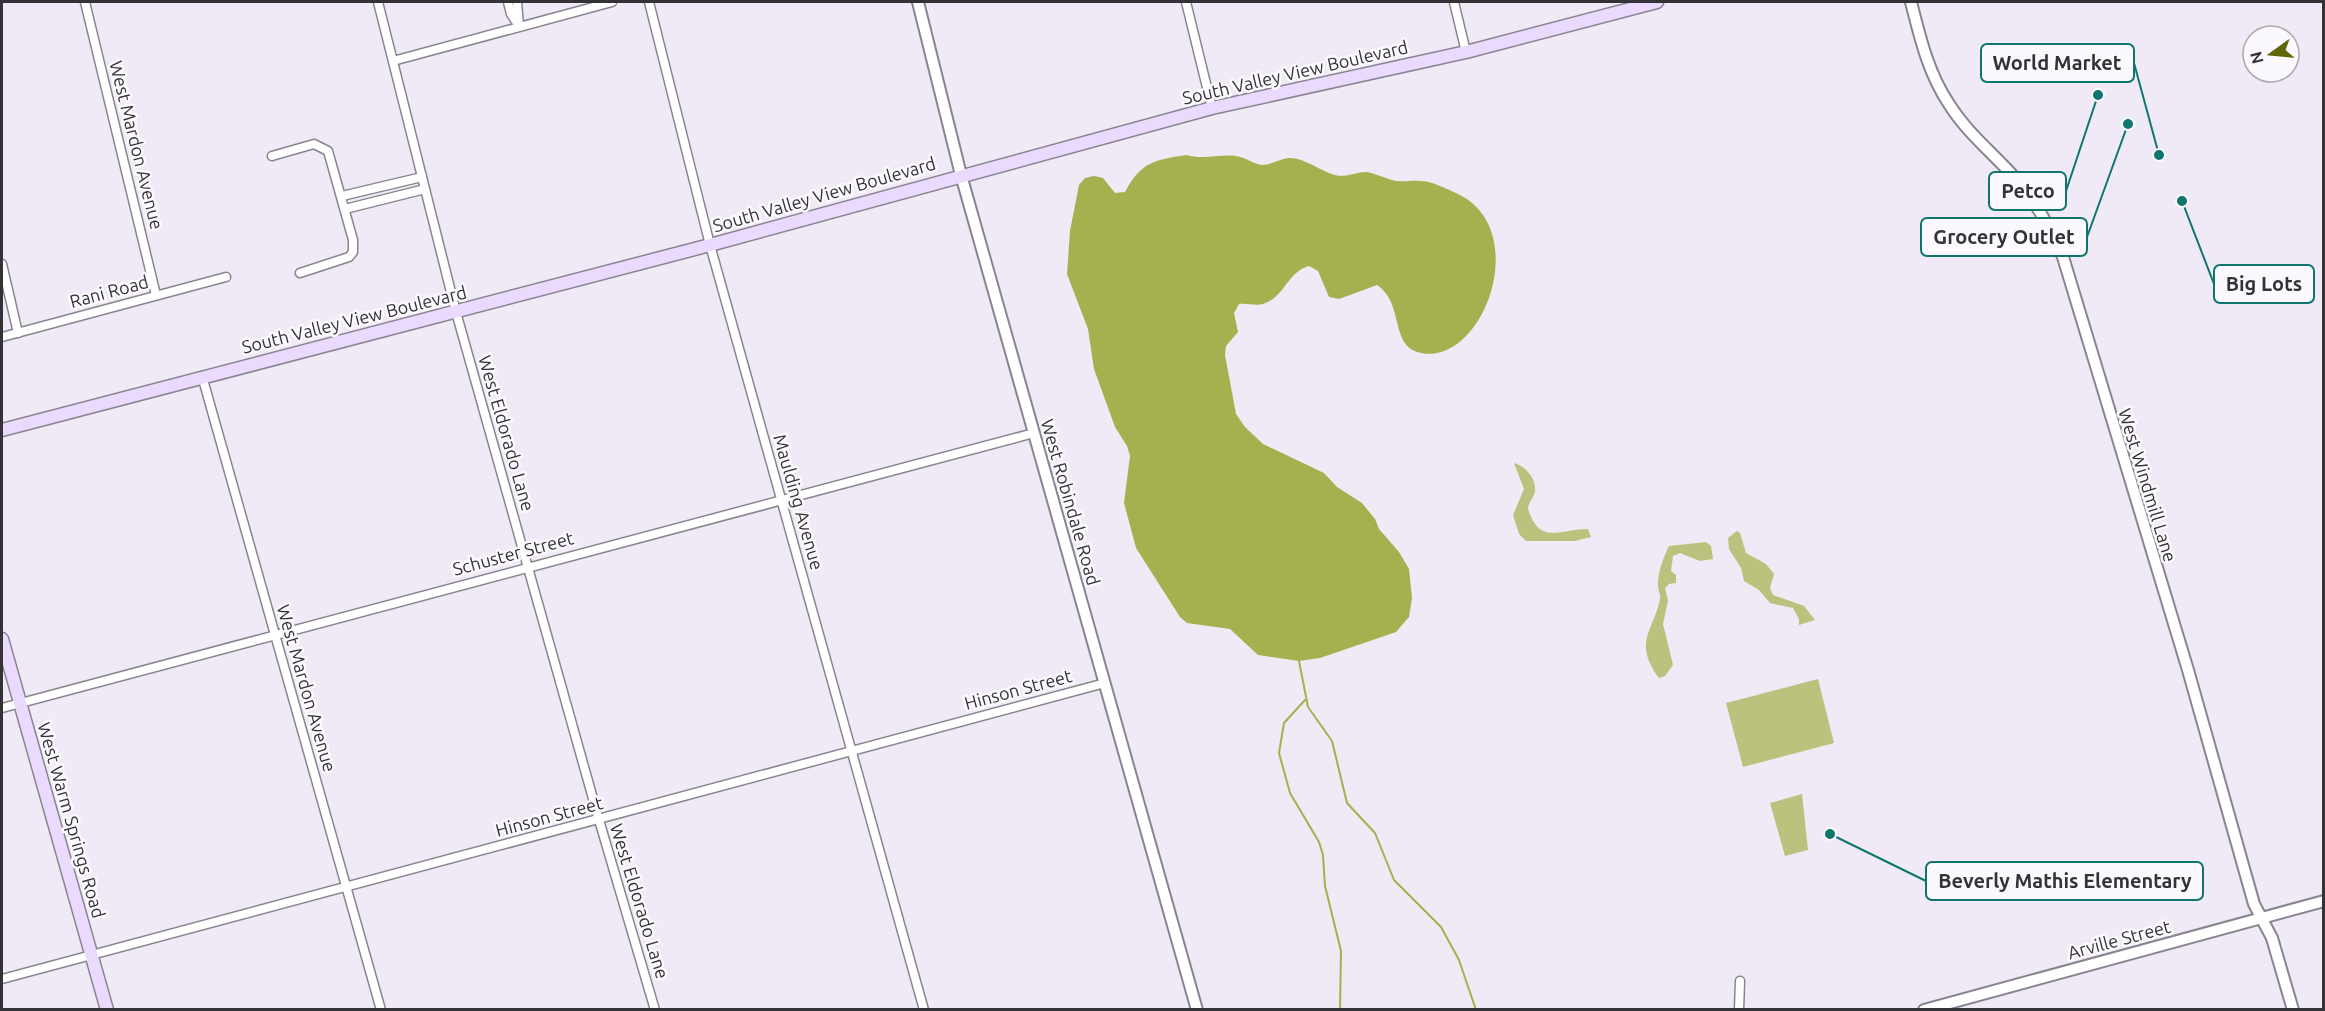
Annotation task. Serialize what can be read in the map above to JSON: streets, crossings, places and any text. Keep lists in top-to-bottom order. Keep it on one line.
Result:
{"streets":{"main road":["South Valley View Boulevard","West Warm Springs Road"],"street":["West Mardon Avenue","Rani Road","West Eldorado Lane","West Windmill Lane","Maulding Avenue","West Robindale Road","Schuster Street","Hinson Street","Arville Street"]},"crossings":[["South Valley View Boulevard","West Mardon Avenue"],["South Valley View Boulevard","West Eldorado Lane"],["South Valley View Boulevard","Maulding Avenue"],["South Valley View Boulevard","West Robindale Road"],["West Mardon Avenue","Rani Road"],["West Mardon Avenue","Schuster Street"],["West Mardon Avenue","Hinson Street"],["West Eldorado Lane","Schuster Street"],["West Eldorado Lane","Hinson Street"],["West Windmill Lane","Arville Street"],["Maulding Avenue","Schuster Street"],["Maulding Avenue","Hinson Street"],["West Robindale Road","Schuster Street"],["West Robindale Road","Hinson Street"],["Schuster Street","West Warm Springs Road"],["Hinson Street","West Warm Springs Road"]],"places":["Petco","Grocery Outlet","World Market","Big Lots","Beverly Mathis Elementary"],"north":"left"}
